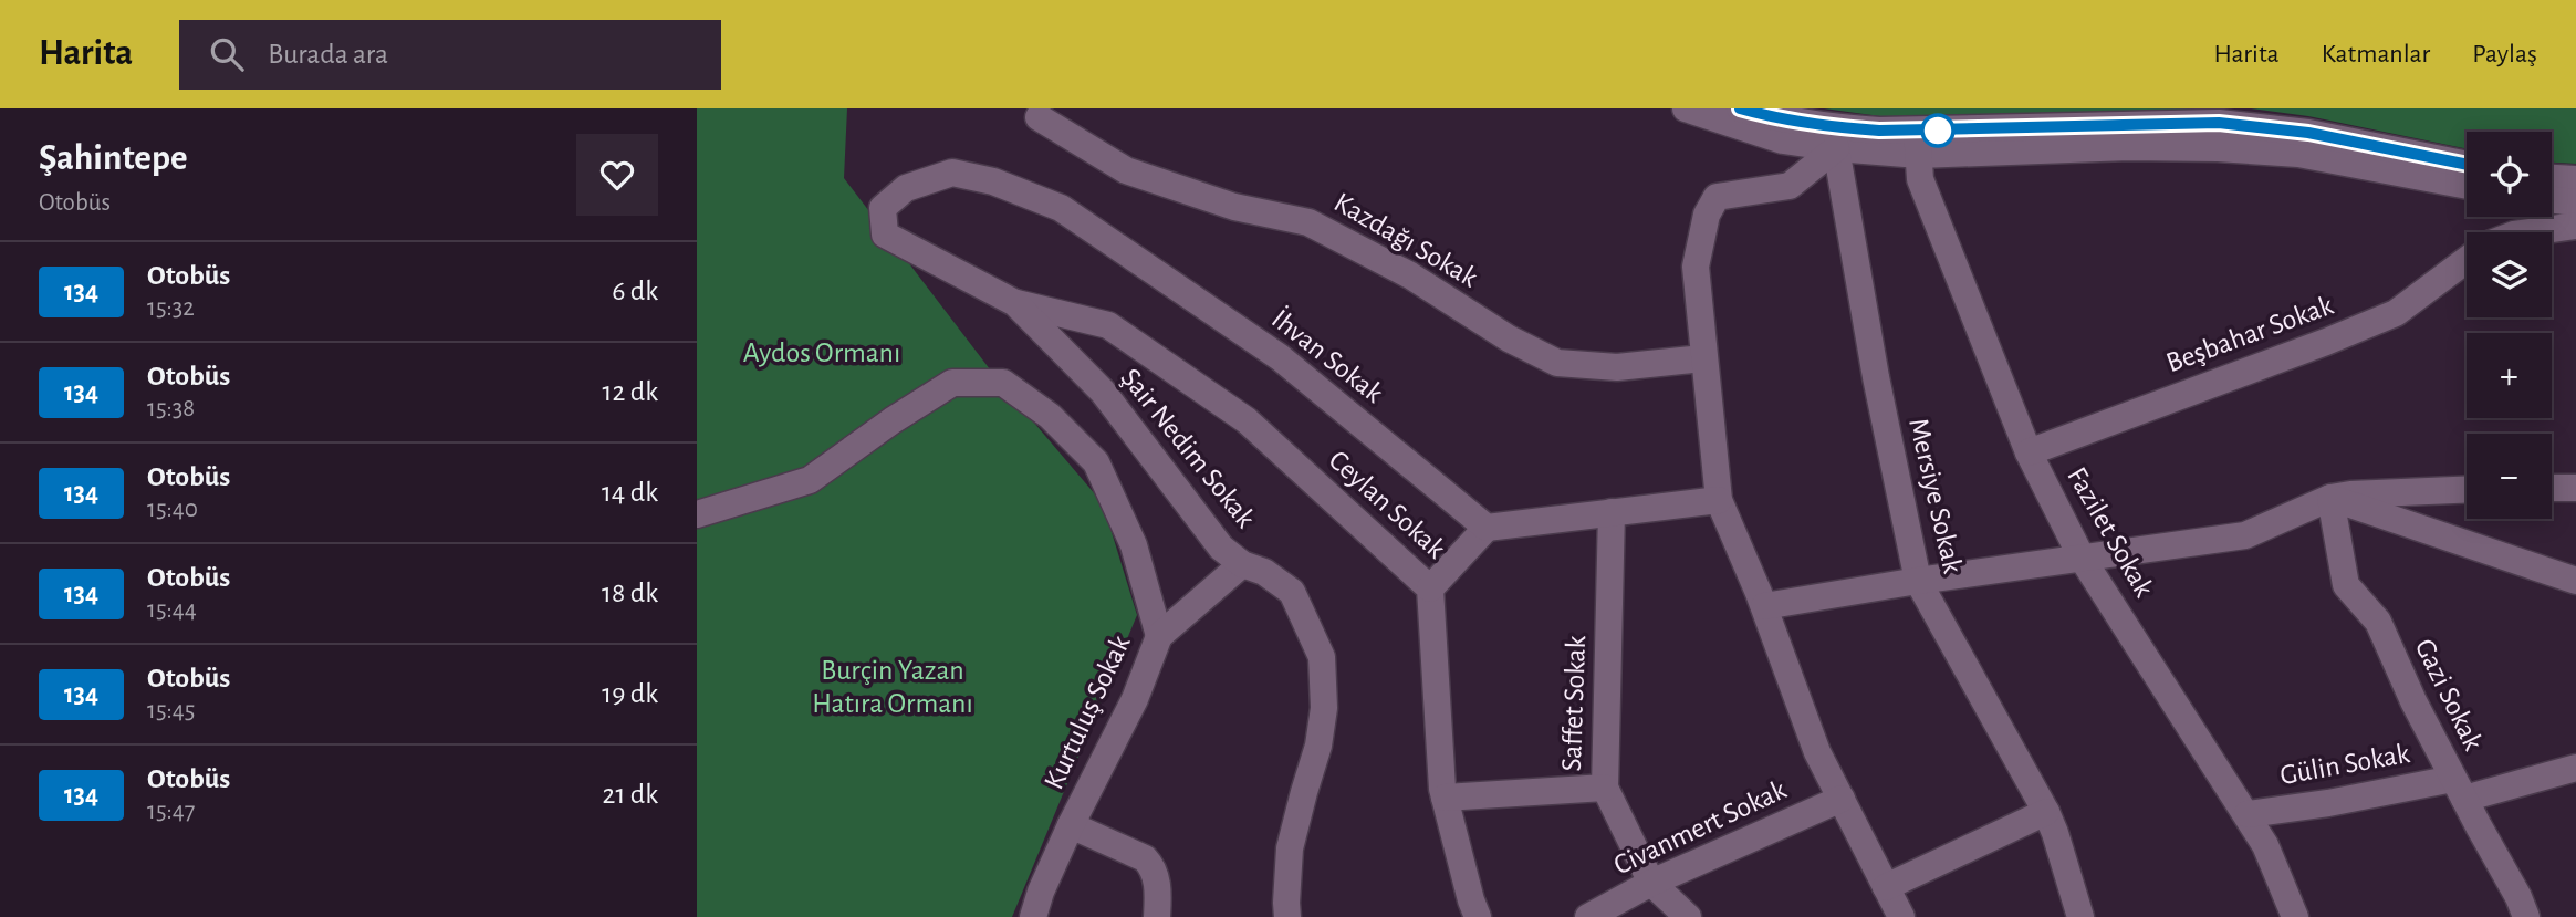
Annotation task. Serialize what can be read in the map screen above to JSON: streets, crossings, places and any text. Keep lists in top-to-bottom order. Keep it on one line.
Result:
{"streets":{"street":["Kazdağı Sokak","Beşbahar Sokak","İhvan Sokak","Şair Nedim Sokak","Mersiye Sokak","Ceylan Sokak","Fazilet Sokak","Gazi Sokak","Saffet Sokak","Kurtuluş Sokak","Gülin Sokak","Civanmert Sokak"]},"crossings":[["Beşbahar Sokak","Fazilet Sokak"],["İhvan Sokak","Şair Nedim Sokak"],["Şair Nedim Sokak","Ceylan Sokak"],["Şair Nedim Sokak","Kurtuluş Sokak"],["Fazilet Sokak","Gülin Sokak"],["Gazi Sokak","Gülin Sokak"],["Saffet Sokak","Civanmert Sokak"]],"parks":["Aydos Ormanı","Burçin Yazan Hatıra Ormanı"],"lines":["bus line 134"],"page":{"header":"Harita","search":"Burada ara","nav":["Harita","Katmanlar","Paylaş"],"heading":["Şahintepe","Otobüs"],"map_buttons":["+","−"],"list":[{"mark":"134","name":"Otobüs","note":"15:32","value":"6 dk"},{"mark":"134","name":"Otobüs","note":"15:38","value":"12 dk"},{"mark":"134","name":"Otobüs","note":"15:40","value":"14 dk"},{"mark":"134","name":"Otobüs","note":"15:44","value":"18 dk"},{"mark":"134","name":"Otobüs","note":"15:45","value":"19 dk"},{"mark":"134","name":"Otobüs","note":"15:47","value":"21 dk"}]}}
